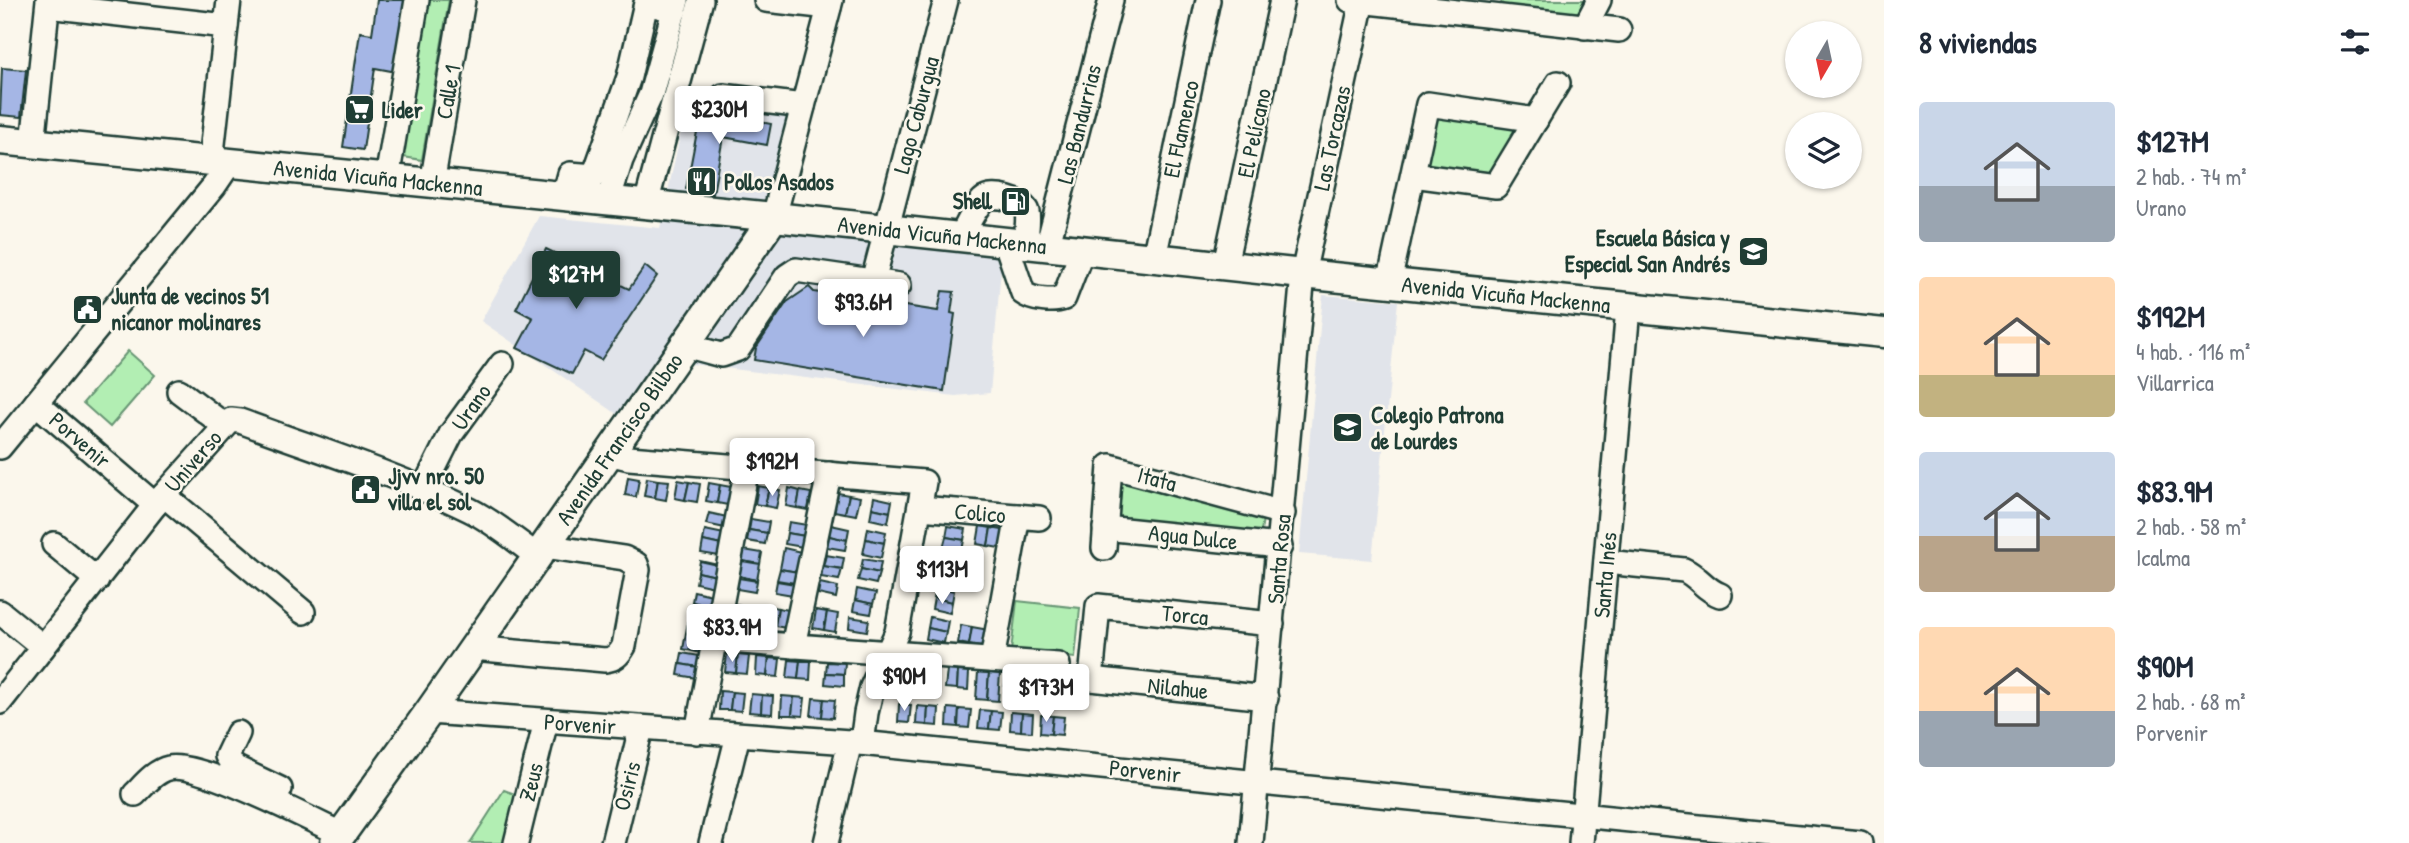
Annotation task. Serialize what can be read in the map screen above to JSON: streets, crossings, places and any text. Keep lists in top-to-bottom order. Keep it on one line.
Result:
{"streets":{"main road":["Avenida Vicuña Mackenna","Avenida Francisco Bilbao"],"street":["Calle 1","Lago Caburgua","Las Bandurrias","El Flamenco","El Pelícano","Las Torcazas","Urano","Porvenir","Universo","Itata","Colico","Agua Dulce","Santa Rosa","Santa Inés","Torca","Nilahue","Zeus","Osiris"]},"crossings":[["Calle 1","Avenida Vicuña Mackenna"],["Lago Caburgua","Avenida Vicuña Mackenna"],["Las Bandurrias","Avenida Vicuña Mackenna"],["El Flamenco","Avenida Vicuña Mackenna"],["El Pelícano","Avenida Vicuña Mackenna"],["Las Torcazas","Avenida Vicuña Mackenna"],["Las Torcazas","Santa Rosa"],["Avenida Vicuña Mackenna","Avenida Francisco Bilbao"],["Avenida Vicuña Mackenna","Santa Rosa"],["Avenida Vicuña Mackenna","Santa Inés"],["Urano","Universo"],["Avenida Francisco Bilbao","Porvenir"],["Avenida Francisco Bilbao","Universo"],["Porvenir","Universo"],["Porvenir","Santa Rosa"],["Porvenir","Santa Inés"],["Porvenir","Zeus"],["Porvenir","Osiris"],["Itata","Agua Dulce"],["Itata","Santa Rosa"],["Agua Dulce","Santa Rosa"],["Santa Rosa","Torca"],["Santa Rosa","Nilahue"],["Torca","Nilahue"]],"places":{"supermarket":["Lider"],"restaurant":["Pollos Asados"],"fuel station":["Shell"],"school or university":["Escuela Básica y Especial San Andrés","Colegio Patrona de Lourdes"],"public building":["Junta de vecinos 51 nicanor molinares","Jjvv nro. 50 villa el sol"]},"north":"bottom","page":{"heading":"8 viviendas","list":[{"name":"$127M","note":"2 hab. · 74 m² · Urano"},{"name":"$192M","note":"4 hab. · 116 m² · Villarrica"},{"name":"$83.9M","note":"2 hab. · 58 m² · Icalma"},{"name":"$90M","note":"2 hab. · 68 m² · Porvenir"}],"price":["$230M","$127M","$93.6M","$192M","$113M","$83.9M","$90M","$173M"]}}
